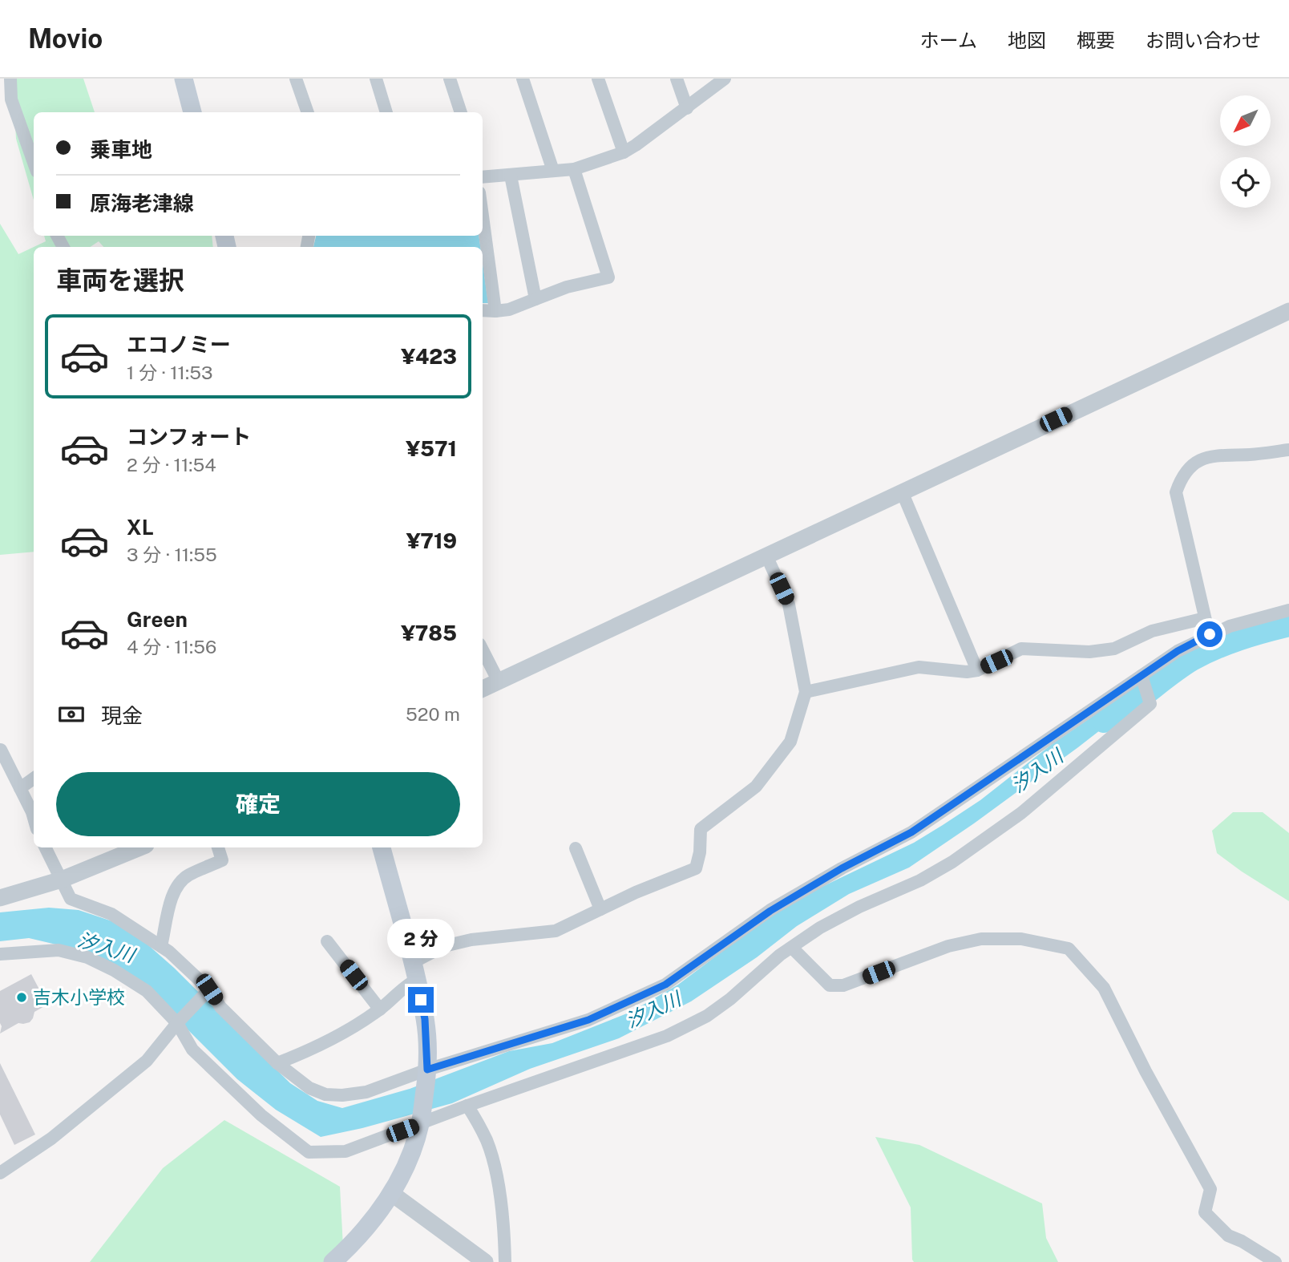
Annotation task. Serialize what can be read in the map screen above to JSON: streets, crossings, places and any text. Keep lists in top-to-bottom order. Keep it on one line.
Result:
{"water":["汐入川"],"places":["吉木小学校"],"north":"bottom left","page":{"header":"Movio","nav":["ホーム","地図","概要","お問い合わせ"],"banner":["乗車地","原海老津線"],"heading":"車両を選択","list":[{"name":"エコノミー","note":"1 分 · 11:53","value":"¥423"},{"name":"コンフォート","note":"2 分 · 11:54","value":"¥571"},{"name":"XL","note":"3 分 · 11:55","value":"¥719"},{"name":"Green","note":"4 分 · 11:56","value":"¥785"}],"pay":["現金","520 m"],"buttons":"確定","bubble":"2 分"}}
